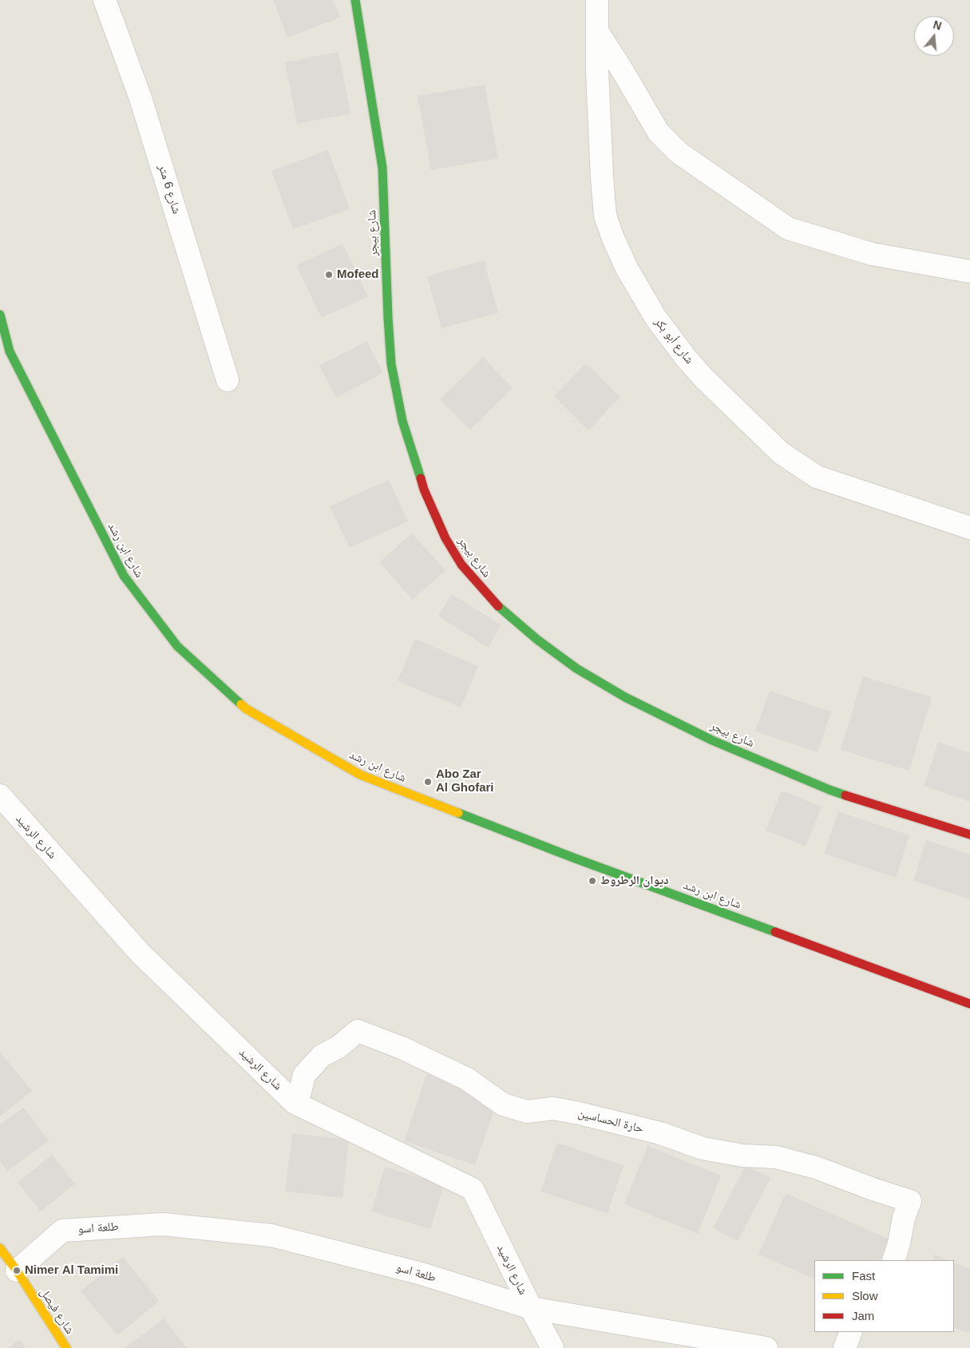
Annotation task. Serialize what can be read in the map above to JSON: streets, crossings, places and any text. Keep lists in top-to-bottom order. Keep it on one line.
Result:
{"streets":{"street":["شارع 6 متر","شارع بيجر","شارع أبو بكر","شارع ابن رشد","شارع الرشيد","حارة الحساسين","طلعة اسو","شارع فيصل"]},"crossings":[["شارع الرشيد","حارة الحساسين"],["شارع الرشيد","طلعة اسو"],["طلعة اسو","شارع فيصل"]],"places":["Mofeed","Abo Zar Al Ghofari","ديوان الرطروط","Nimer Al Tamimi"],"legend":["Fast","Slow","Jam"],"north":"top"}
